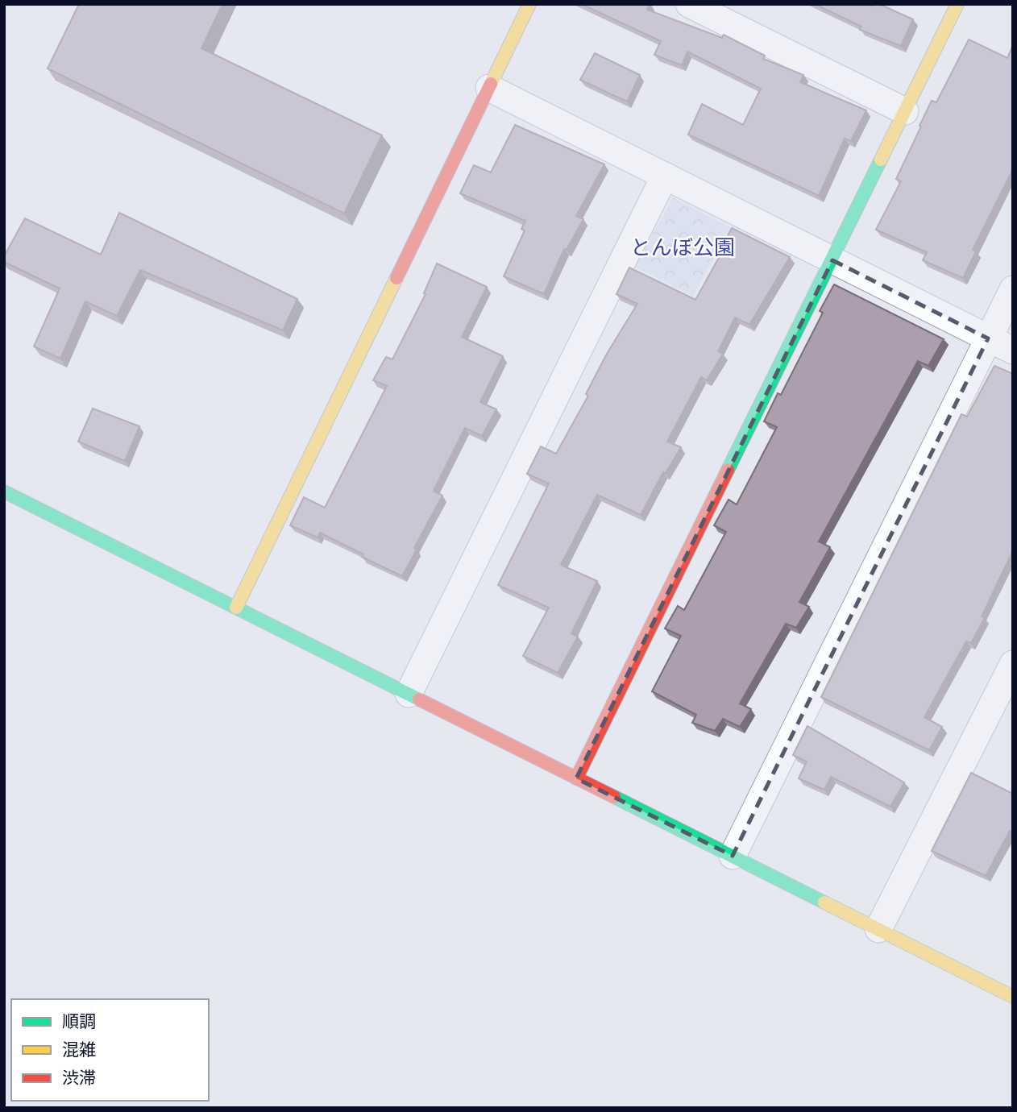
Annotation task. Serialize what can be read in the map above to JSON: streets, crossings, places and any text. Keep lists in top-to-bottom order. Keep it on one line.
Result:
{"parks":["とんぼ公園"],"legend":["順調","混雑","渋滞"]}
